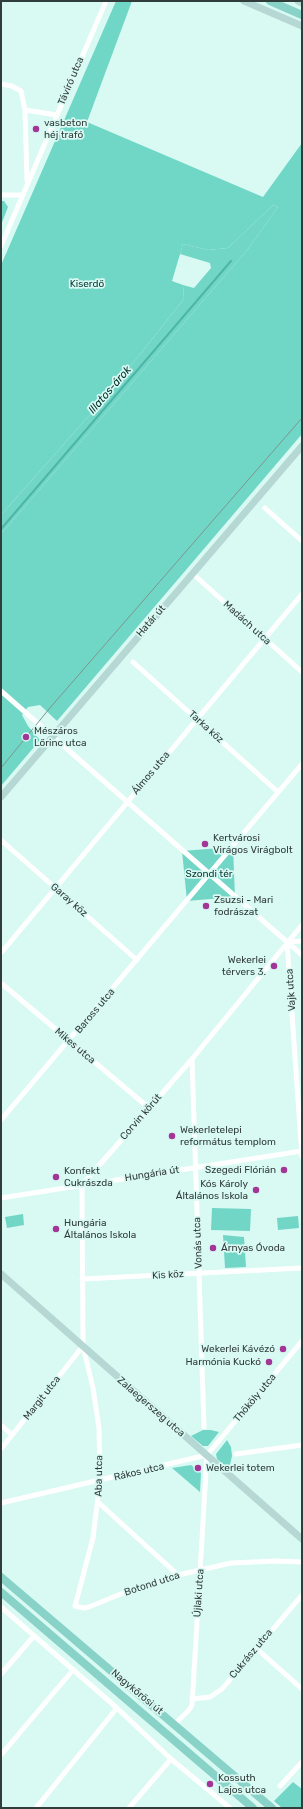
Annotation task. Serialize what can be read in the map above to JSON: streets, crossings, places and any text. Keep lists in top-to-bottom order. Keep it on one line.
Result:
{"streets":{"main road":["Határ út","Zalaegerszeg utca","Nagykőrösi út"],"street":["Távíró utca","Madách utca","Tarka köz","Álmos utca","Garay köz","Vajk utca","Baross utca","Mikes utca","Corvin körút","Hungária út","Vonás utca","Kis köz","Margit utca","Thököly utca","Rákos utca","Aba utca","Botond utca","Újlaki utca","Cukrász utca"]},"crossings":[["Határ út","Madách utca"],["Madách utca","Álmos utca"],["Tarka köz","Álmos utca"],["Álmos utca","Garay köz"],["Garay köz","Baross utca"],["Vajk utca","Corvin körút"],["Vajk utca","Hungária út"],["Baross utca","Mikes utca"],["Mikes utca","Corvin körút"],["Corvin körút","Hungária út"],["Corvin körút","Vonás utca"],["Hungária út","Vonás utca"],["Vonás utca","Kis köz"],["Margit utca","Zalaegerszeg utca"],["Margit utca","Aba utca"],["Thököly utca","Zalaegerszeg utca"],["Thököly utca","Rákos utca"],["Thököly utca","Újlaki utca"],["Zalaegerszeg utca","Rákos utca"],["Zalaegerszeg utca","Aba utca"],["Zalaegerszeg utca","Újlaki utca"],["Rákos utca","Aba utca"],["Rákos utca","Újlaki utca"],["Aba utca","Botond utca"],["Botond utca","Újlaki utca"],["Újlaki utca","Cukrász utca"],["Újlaki utca","Nagykőrösi út"]],"water":["Illatos-árok"],"parks":["Kiserdő","Szondi tér"],"places":["vasbeton héj trafó","Mészáros Lőrinc utca","Kertvárosi Virágos Virágbolt","Zsuzsi - Mari fodrászat","Wekerlei térvers 3.","Wekerletelepi református templom","Szegedi Flórián","Konfekt Cukrászda","Kós Károly Általános Iskola","Hungária Általános Iskola","Árnyas Óvoda","Wekerlei Kávézó","Harmónia Kuckó","Wekerlei totem","Kossuth Lajos utca"]}
